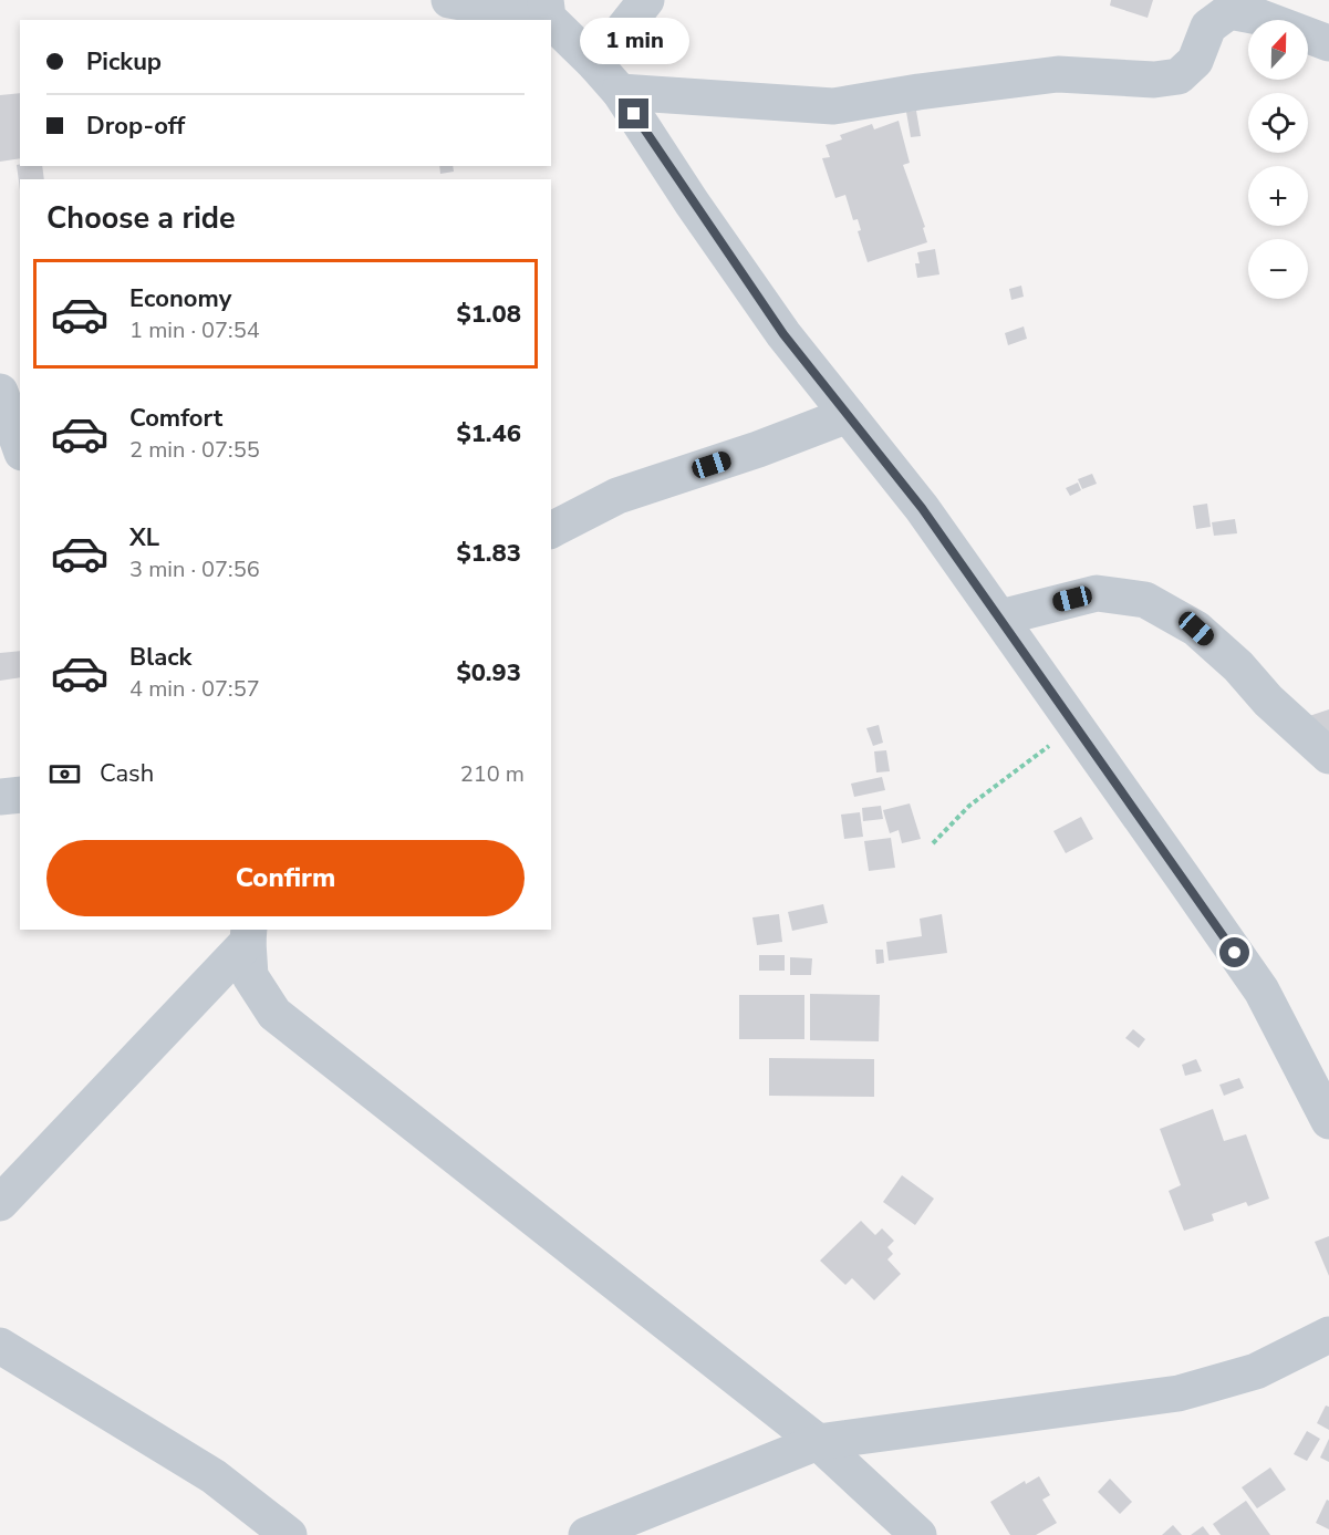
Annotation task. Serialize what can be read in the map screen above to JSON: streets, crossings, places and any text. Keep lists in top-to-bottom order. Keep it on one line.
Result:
{"north":"top","page":{"bubble":"1 min","map_buttons":["+","−"],"banner":["Pickup","Drop-off"],"heading":"Choose a ride","list":[{"name":"Economy","note":"1 min · 07:54","value":"$1.08"},{"name":"Comfort","note":"2 min · 07:55","value":"$1.46"},{"name":"XL","note":"3 min · 07:56","value":"$1.83"},{"name":"Black","note":"4 min · 07:57","value":"$0.93"}],"pay":["Cash","210 m"],"buttons":"Confirm"}}
